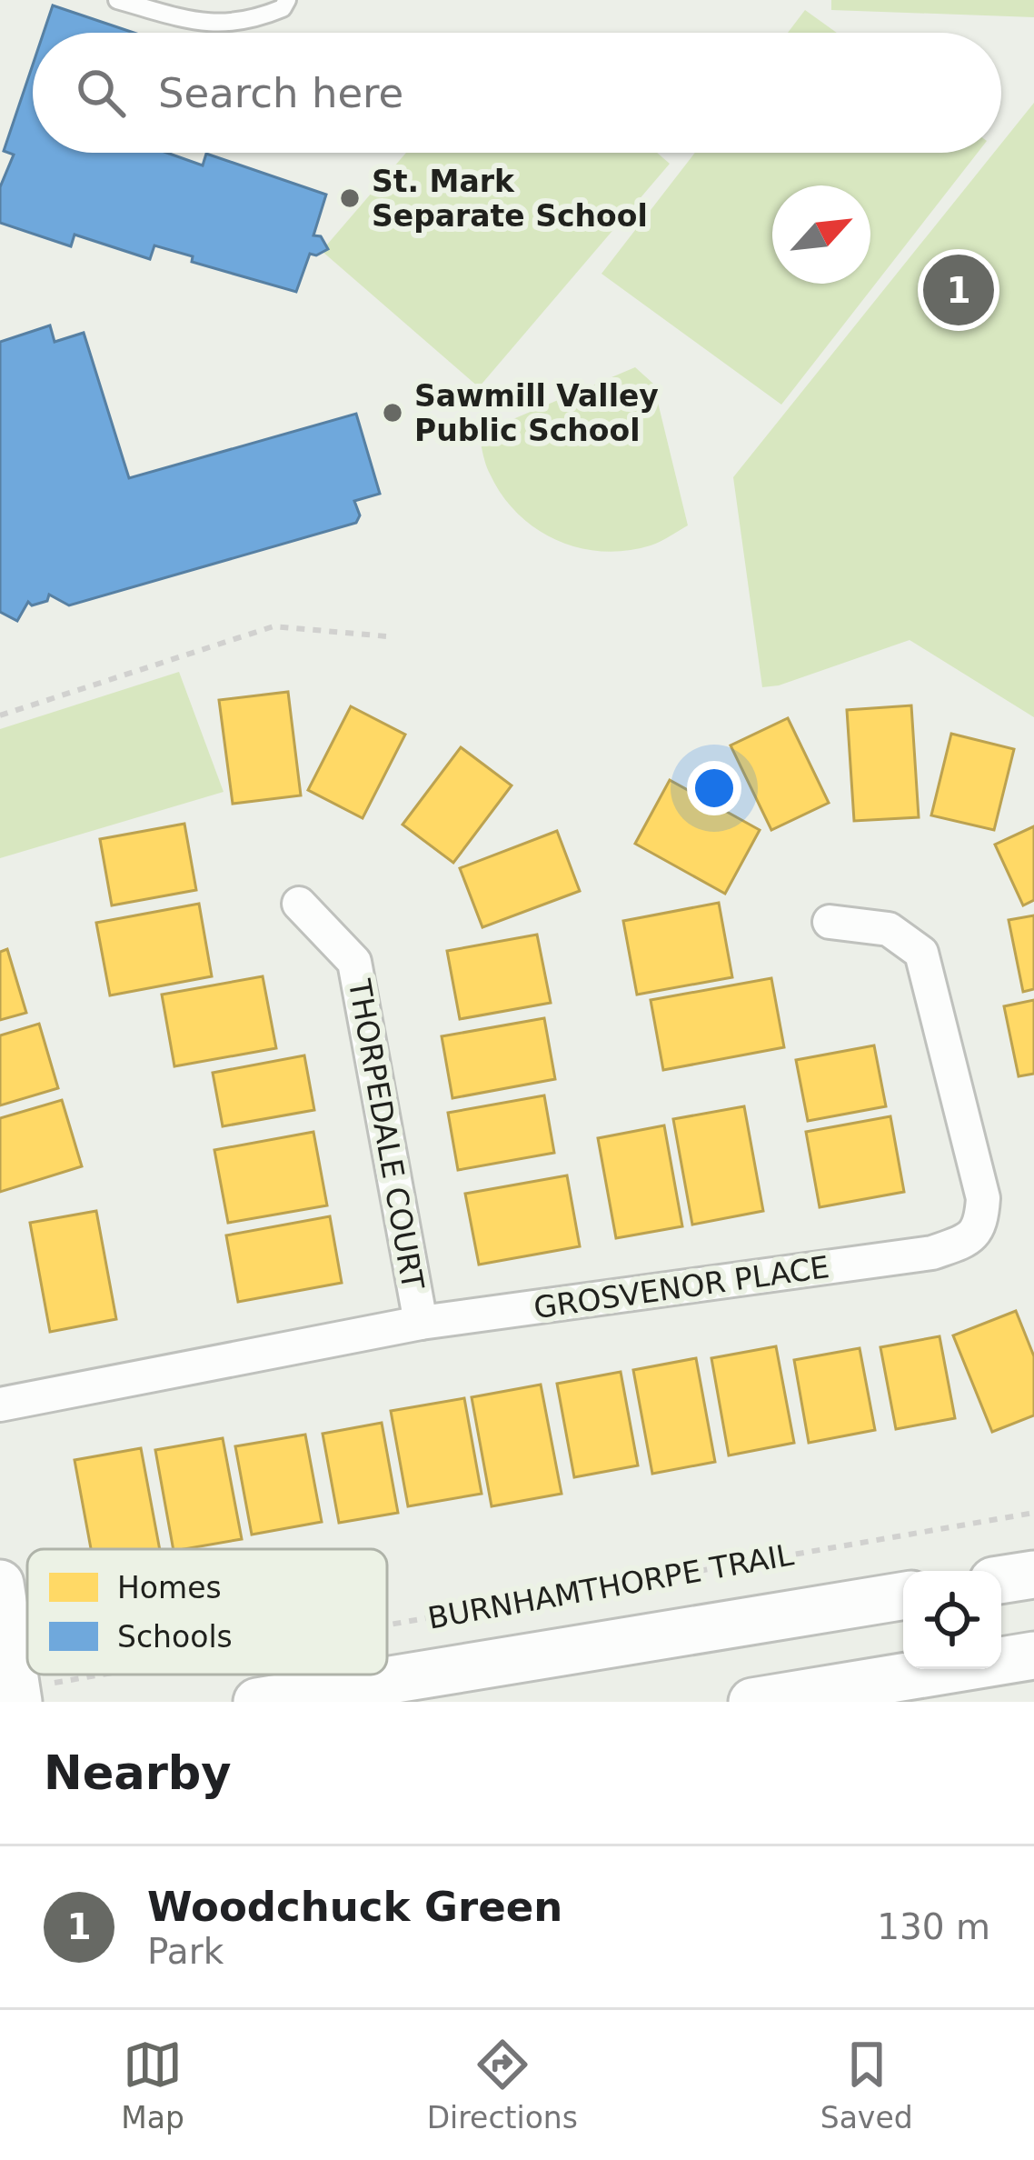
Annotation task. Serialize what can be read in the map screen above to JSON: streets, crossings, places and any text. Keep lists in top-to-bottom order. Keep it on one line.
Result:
{"streets":{"street":["THORPEDALE COURT","GROSVENOR PLACE"],"path":["BURNHAMTHORPE TRAIL"]},"crossings":[["THORPEDALE COURT","GROSVENOR PLACE"]],"places":["St. Mark Separate School","Sawmill Valley Public School"],"legend":["Homes","Schools"],"north":"top right","page":{"search":"Search here","pins":"1","heading":"Nearby","list":[{"mark":"1","name":"Woodchuck Green","note":"Park","value":"130 m"}],"nav":["Map","Directions","Saved"]}}
